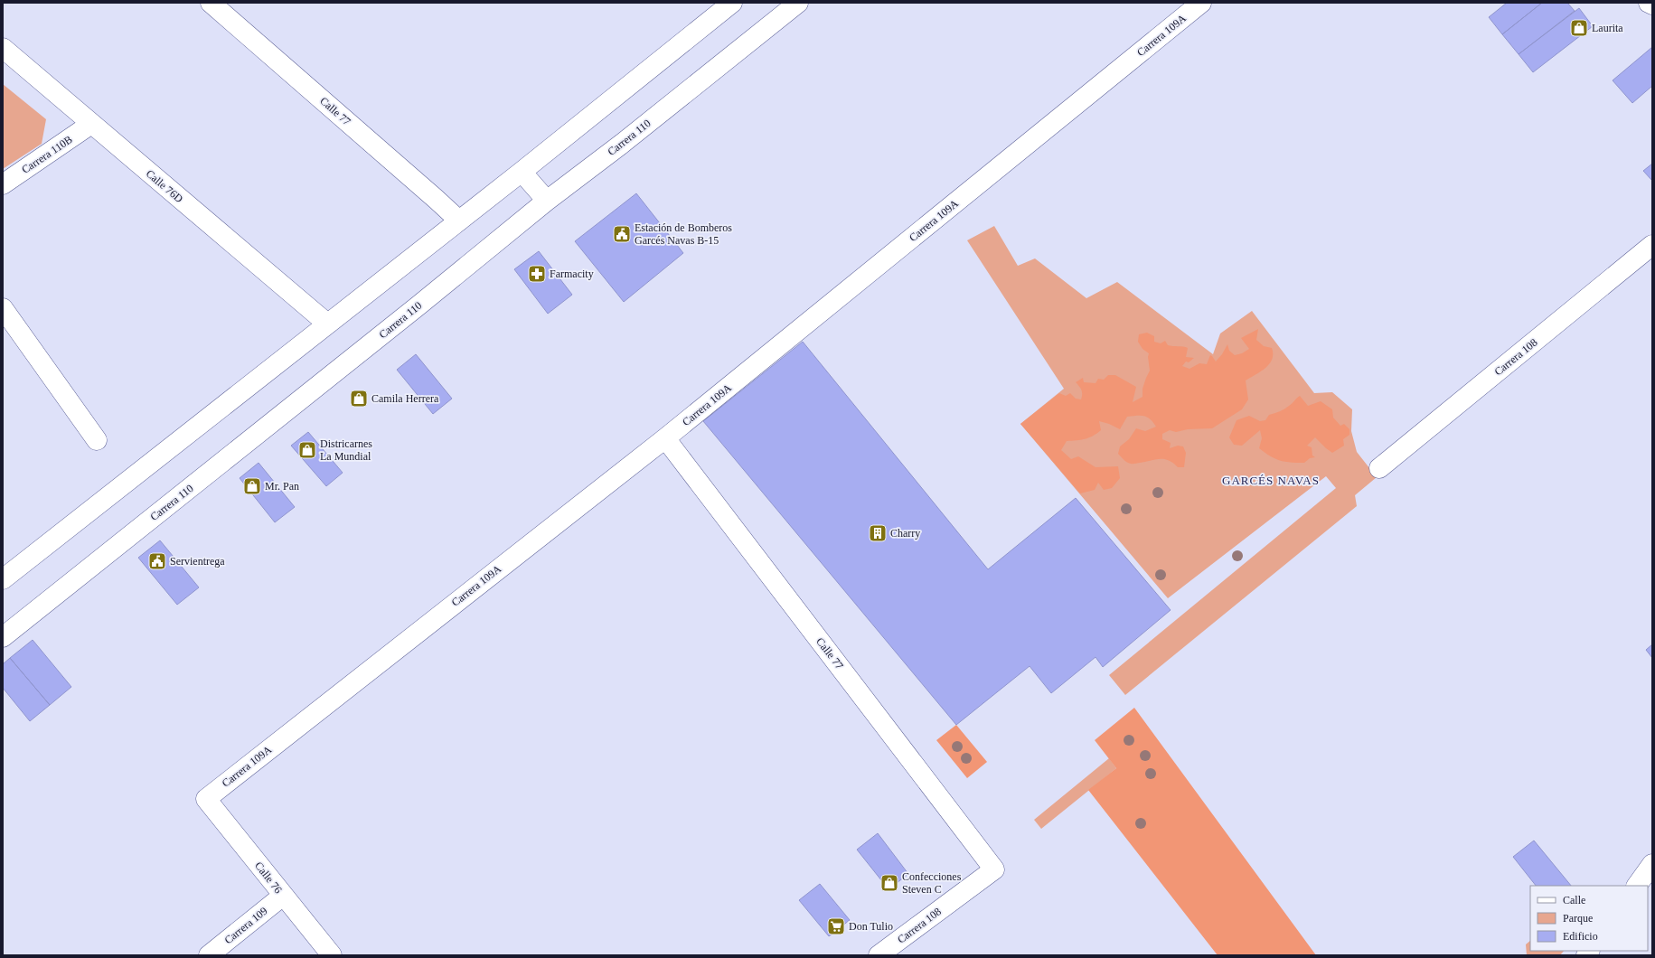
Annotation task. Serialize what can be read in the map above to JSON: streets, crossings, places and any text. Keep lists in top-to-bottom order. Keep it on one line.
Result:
{"streets":{"street":["Carrera 109A","Calle 77","Carrera 110","Carrera 110B","Calle 76D","Carrera 108","Calle 76","Carrera 109"]},"crossings":[["Carrera 109A","Calle 77"],["Carrera 109A","Calle 76"],["Calle 77","Carrera 108"],["Carrera 110B","Calle 76D"],["Calle 76","Carrera 109"]],"districts":["GARCÉS NAVAS"],"places":{"shop":["Laurita","Camila Herrera","Districarnes La Mundial","Mr. Pan","Confecciones Steven C"],"public building":["Estación de Bomberos Garcés Navas B-15","Servientrega"],"pharmacy":["Farmacity"],"building":["Charry"],"supermarket":["Don Tulio"]},"legend":["Calle","Parque","Edificio"]}
